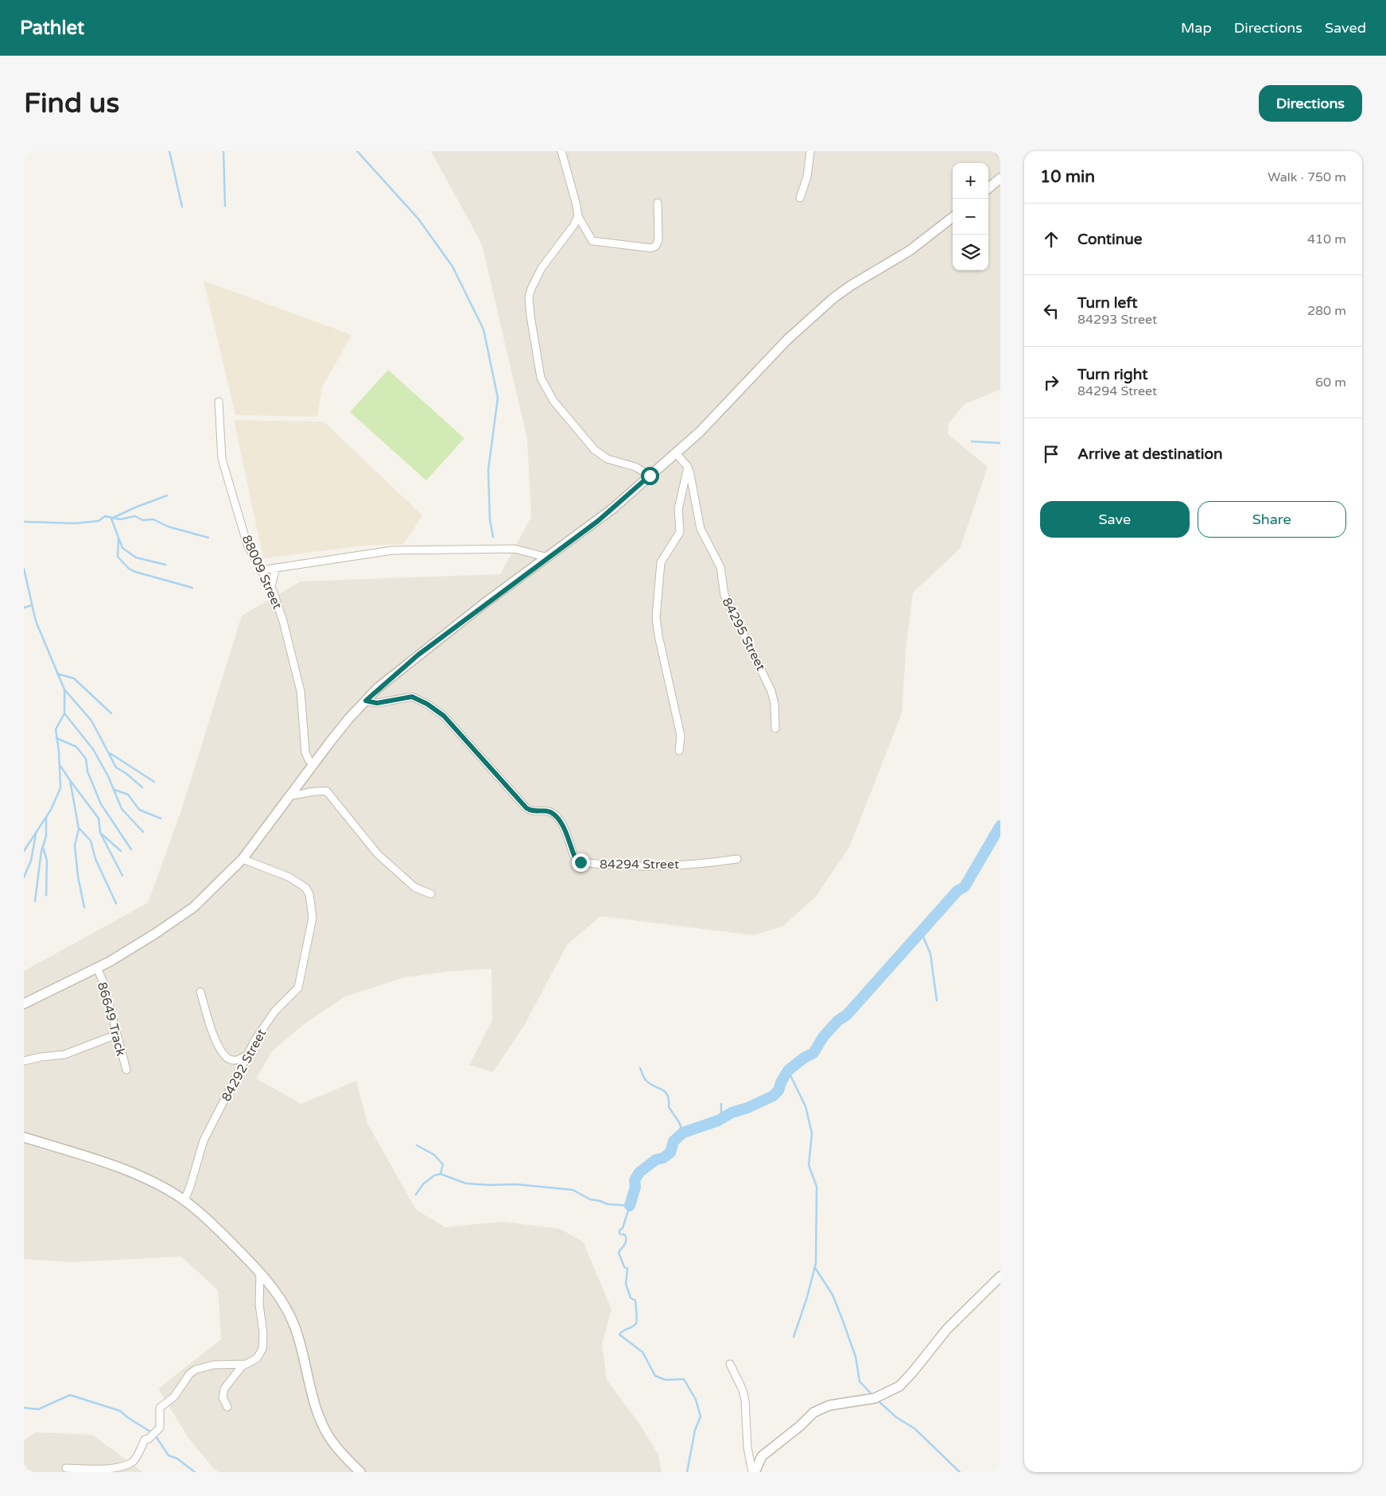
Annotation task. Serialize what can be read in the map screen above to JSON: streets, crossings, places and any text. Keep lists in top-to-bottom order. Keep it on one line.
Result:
{"streets":{"street":["88009 Street","84295 Street","84294 Street","86649 Track","84292 Street"]},"page":{"header":"Pathlet","nav":["Map","Directions","Saved"],"buttons":["Directions",["Save","Share"]],"title":"Find us","heading":["10 min","Walk · 750 m"],"map_buttons":["+","−"],"list":[["Continue","410 m"],["Turn left","84293 Street","280 m"],["Turn right","84294 Street","60 m"],"Arrive at destination"]}}
